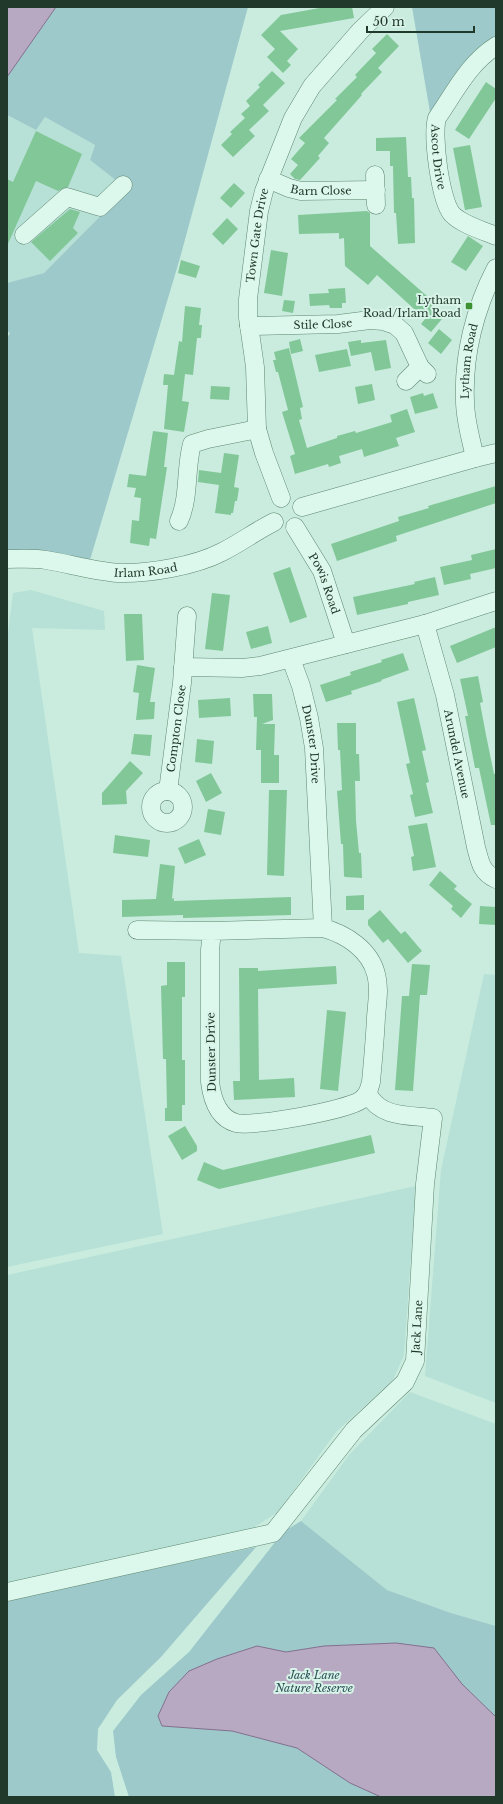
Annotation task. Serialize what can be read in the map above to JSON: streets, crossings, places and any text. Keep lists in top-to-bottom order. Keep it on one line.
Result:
{"streets":{"street":["Ascot Drive","Barn Close","Town Gate Drive","Stile Close","Lytham Road","Irlam Road","Powis Road","Compton Close","Dunster Drive","Arundel Avenue","Jack Lane"]},"crossings":[["Barn Close","Town Gate Drive"],["Town Gate Drive","Stile Close"],["Town Gate Drive","Irlam Road"],["Town Gate Drive","Powis Road"],["Irlam Road","Powis Road"],["Dunster Drive","Jack Lane"]],"parks":["Jack Lane Nature Reserve"],"places":{"transit":["Lytham Road/Irlam Road"]},"scale_bar":"50 m"}
